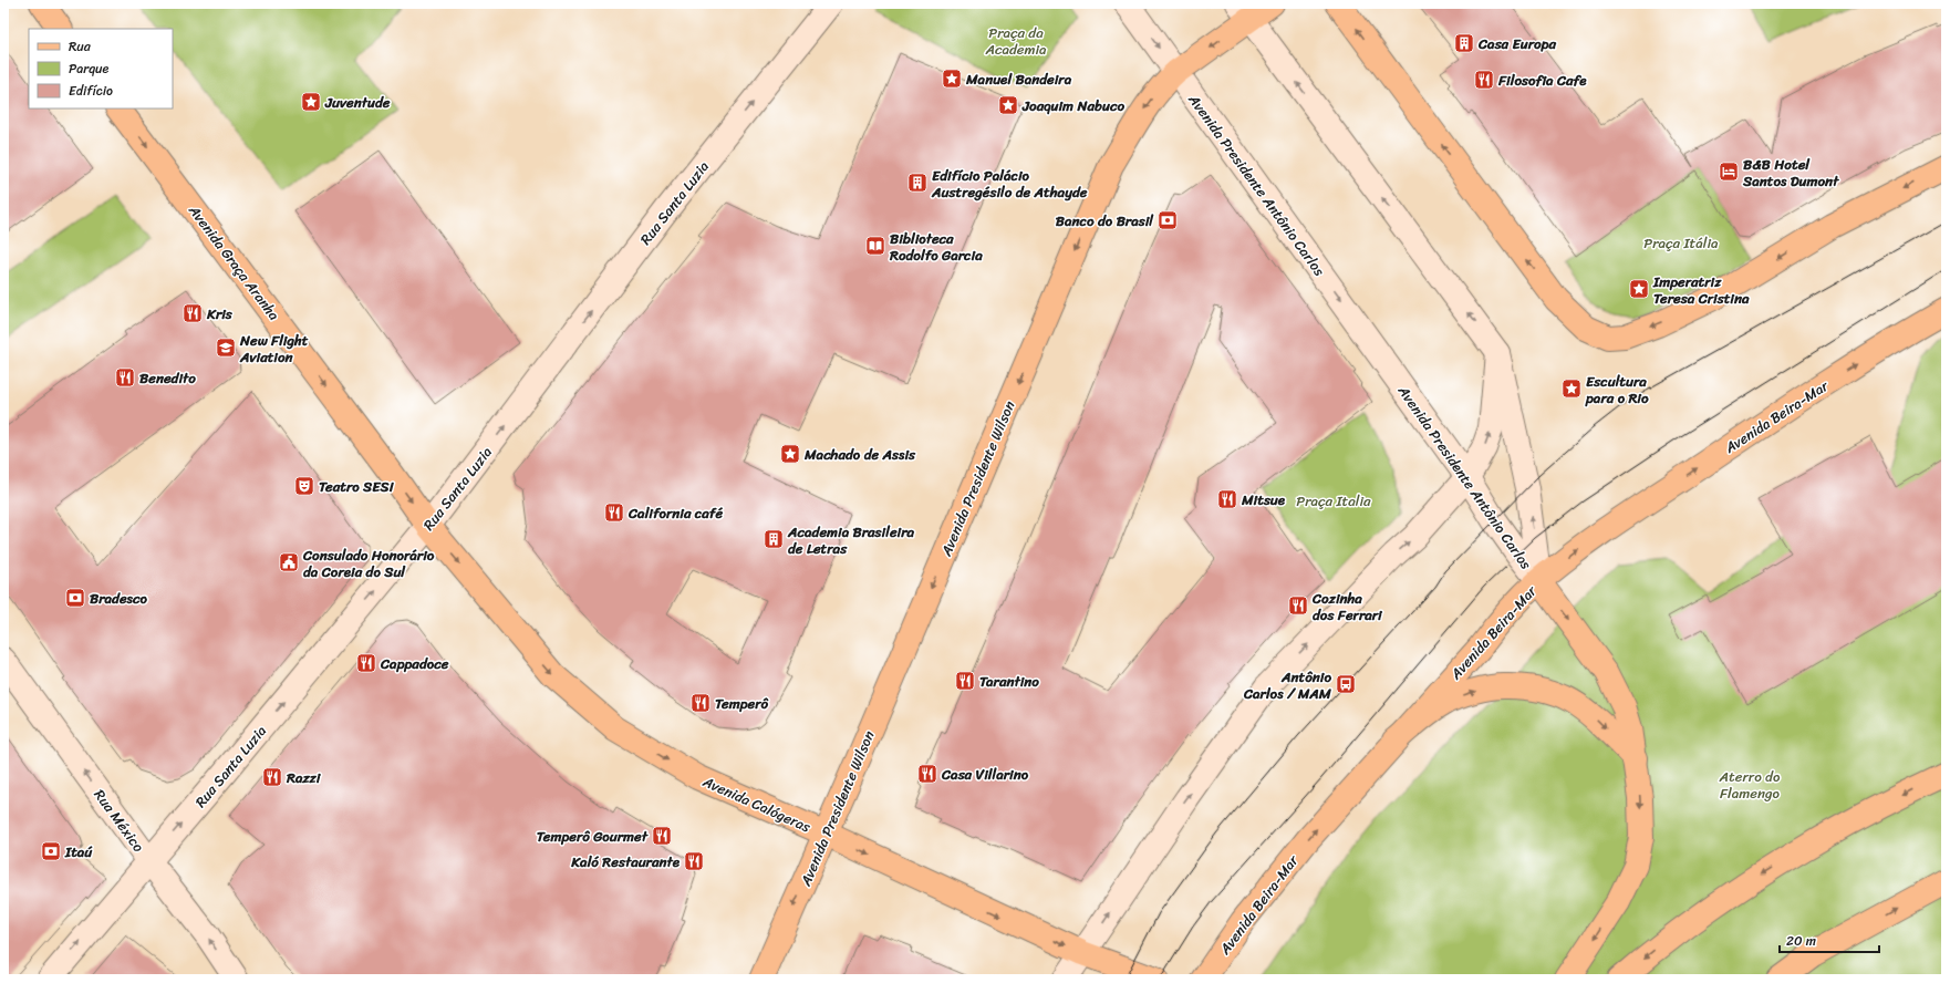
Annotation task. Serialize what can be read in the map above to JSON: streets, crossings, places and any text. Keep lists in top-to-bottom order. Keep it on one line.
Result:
{"streets":{"main road":["Avenida Presidente Antônio Carlos","Rua Santa Luzia","Avenida Graça Aranha","Avenida Beira-Mar","Avenida Presidente Wilson","Avenida Calógeras","Rua México"]},"crossings":[["Avenida Presidente Antônio Carlos","Avenida Beira-Mar"],["Avenida Presidente Antônio Carlos","Avenida Presidente Wilson"],["Rua Santa Luzia","Avenida Graça Aranha"],["Rua Santa Luzia","Avenida Calógeras"],["Rua Santa Luzia","Rua México"],["Avenida Graça Aranha","Avenida Calógeras"],["Avenida Presidente Wilson","Avenida Calógeras"]],"one_way":["Rua Santa Luzia","Avenida Graça Aranha","Avenida Presidente Wilson","Avenida Calógeras","Rua México"],"parks":["Praça da Academia","Praça Itália","Praça Italia","Aterro do Flamengo"],"places":{"building":["Casa Europa","Edifício Palácio Austregésilo de Athayde","Academia Brasileira de Letras"],"place":["Manuel Bandeira","Juventude","Joaquim Nabuco","Imperatriz Teresa Cristina","Escultura para o Rio","Machado de Assis"],"restaurant":["Filosofia Cafe","Kris","Benedito","Mitsue","California café","Cozinha dos Ferrari","Cappadoce","Tarantino","Temperô","Casa Villarino","Razzi","Temperô Gourmet","Kaló Restaurante"],"hotel":["B&B Hotel Santos Dumont"],"bank":["Banco do Brasil","Bradesco","Itaú"],"library":["Biblioteca Rodolfo Garcia"],"school or university":["New Flight Aviation"],"theatre":["Teatro SESI"],"public building":["Consulado Honorário da Coreia do Sul"],"bus stop":["Antônio Carlos / MAM"]},"legend":["Rua","Parque","Edifício"],"scale_bar":"20 m"}
